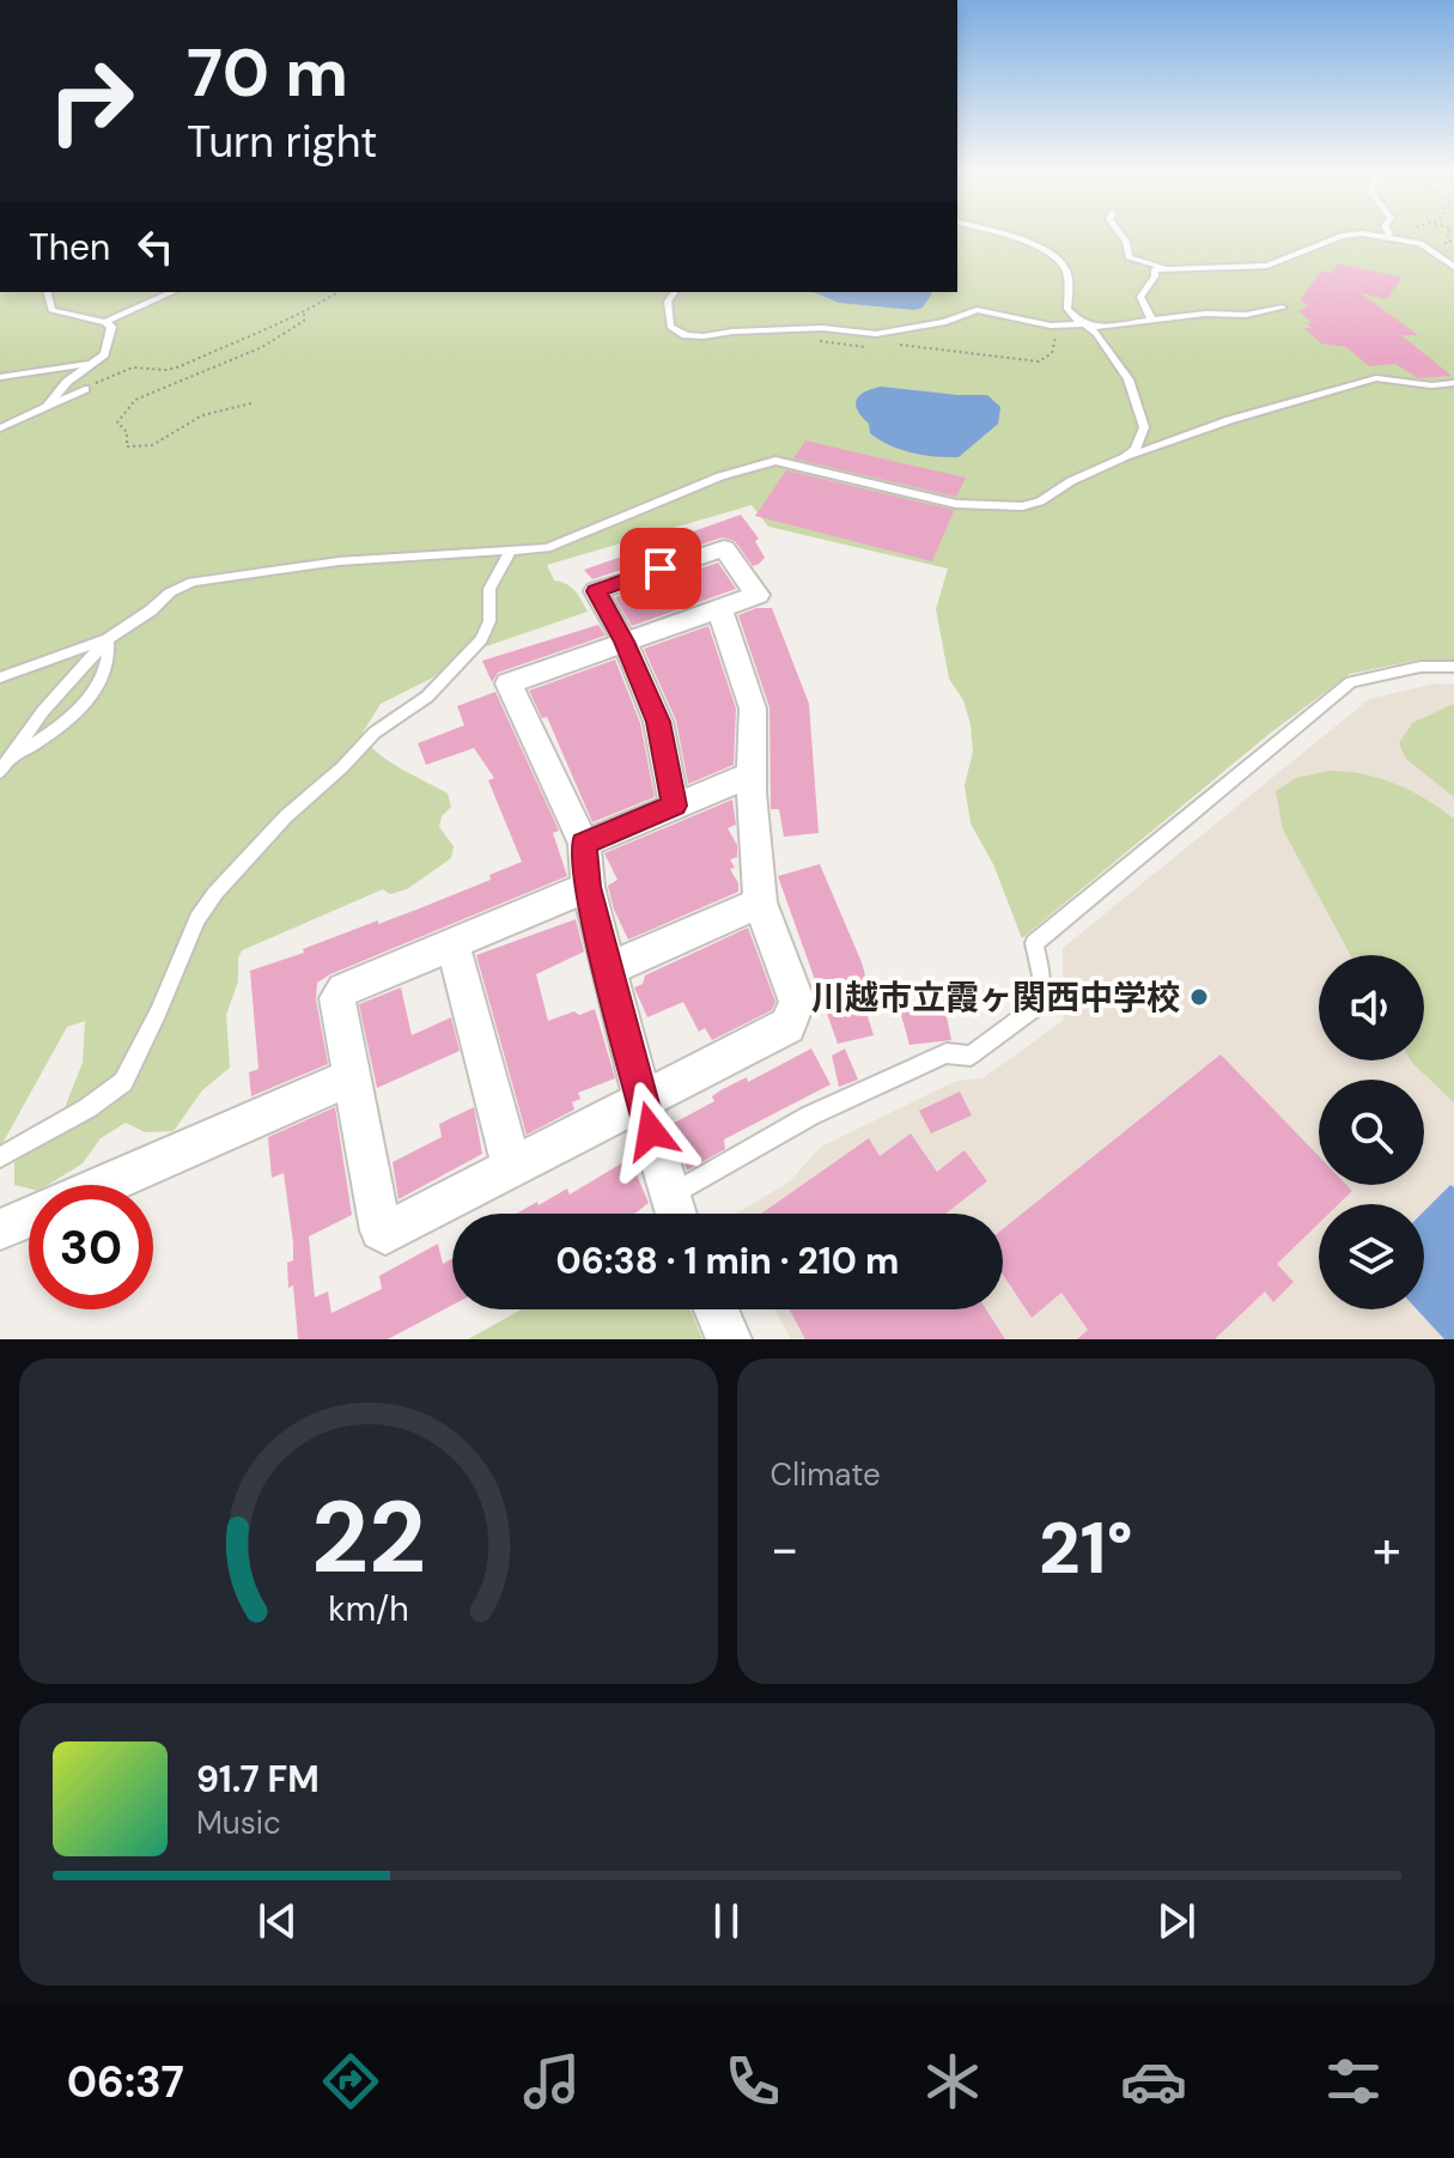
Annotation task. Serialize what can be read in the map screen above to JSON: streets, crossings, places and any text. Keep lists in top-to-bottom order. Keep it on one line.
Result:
{"places":["川越市立霞ヶ関西中学校"],"page":{"turn":["70 m","Turn right"],"then":"Then","limit":"30","trip":"06:38 · 1 min · 210 m","tile":"Climate","heat":["−","21°","+"],"song":["91.7 FM","Music"],"tabs":"06:37","gauge":["22","km/h"]}}
